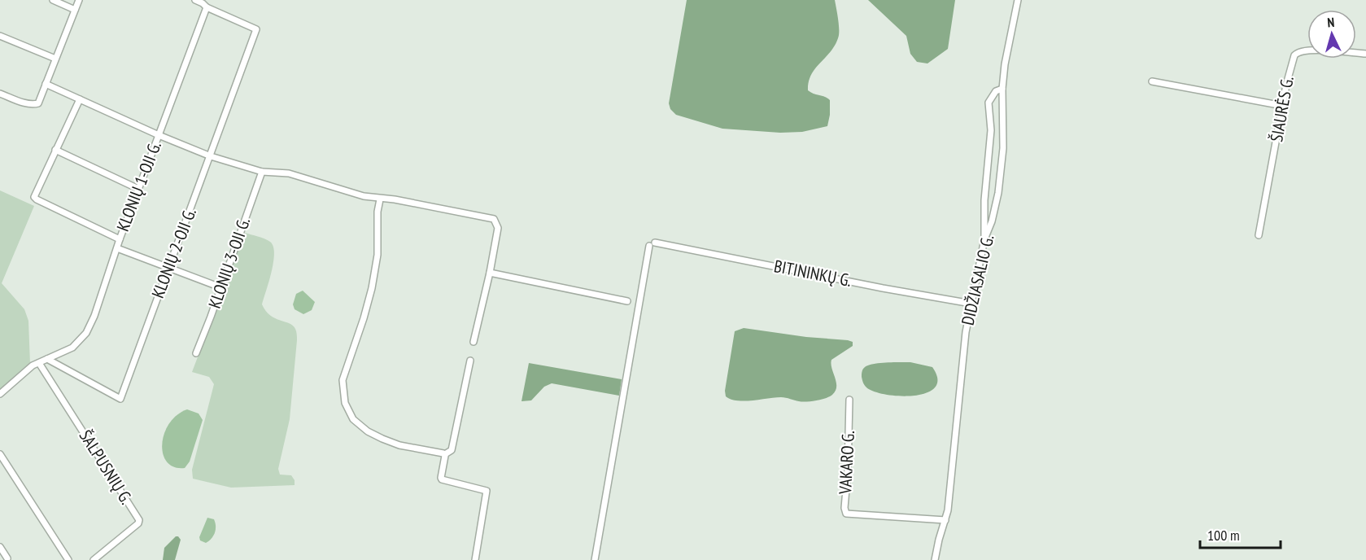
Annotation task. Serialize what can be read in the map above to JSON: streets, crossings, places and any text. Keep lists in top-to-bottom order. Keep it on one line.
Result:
{"streets":{"street":["ŠIAURĖS G.","KLONIŲ 1-OJI G.","KLONIŲ 2-OJI G.","KLONIŲ 3-OJI G.","BITININKŲ G.","DIDŽIASALIO G.","VAKARO G.","ŠALPUSNIŲ G."]},"crossings":[["KLONIŲ 1-OJI G.","KLONIŲ 2-OJI G."],["KLONIŲ 1-OJI G.","ŠALPUSNIŲ G."],["BITININKŲ G.","DIDŽIASALIO G."],["DIDŽIASALIO G.","VAKARO G."]],"scale_bar":"100 m","north":"top"}
